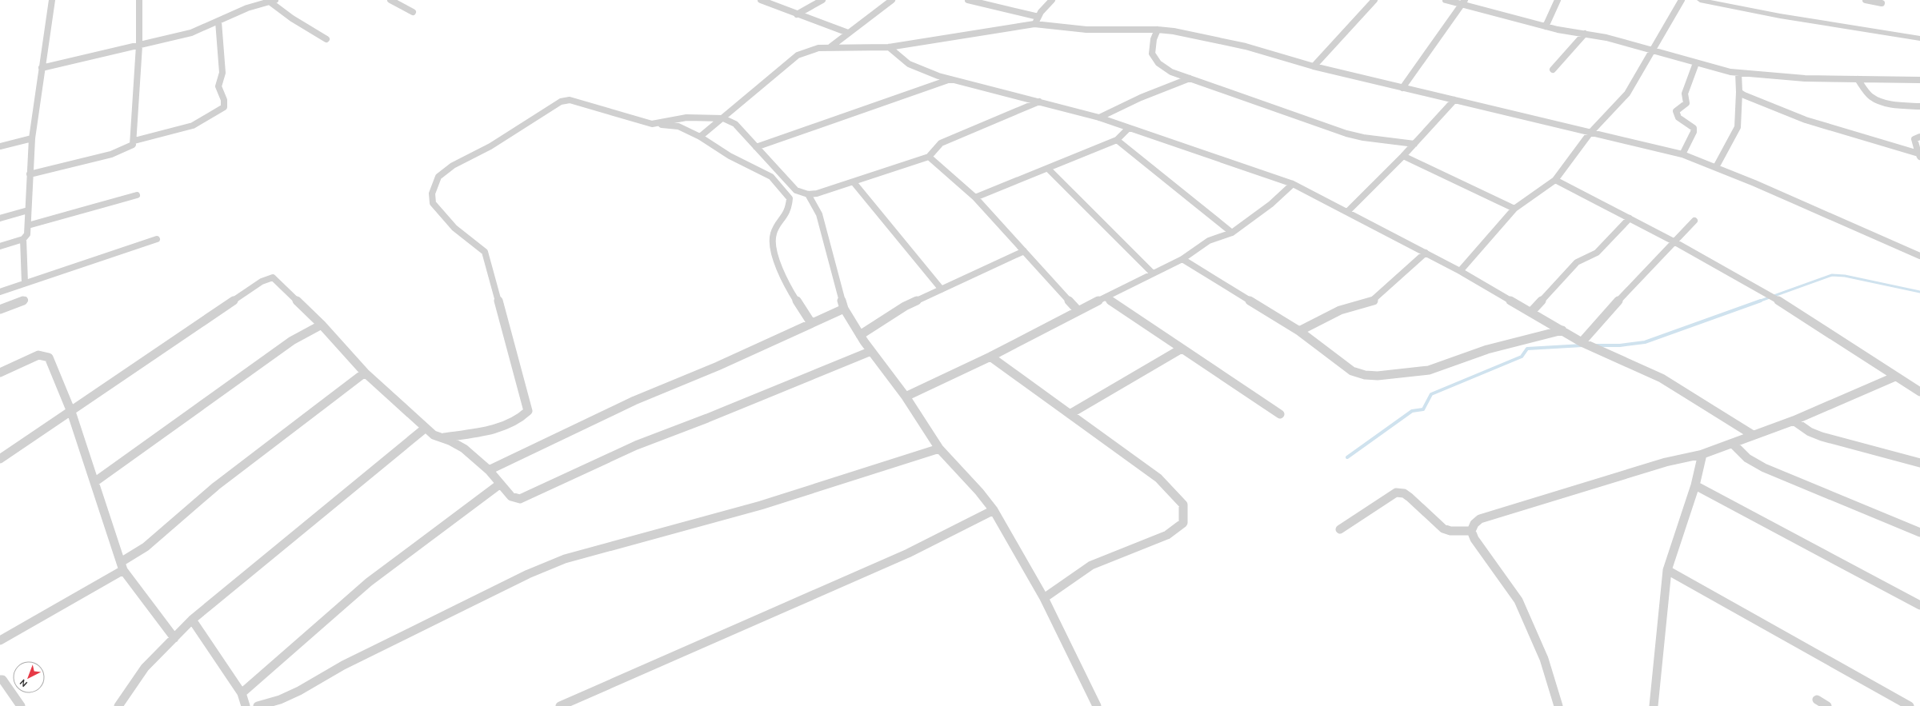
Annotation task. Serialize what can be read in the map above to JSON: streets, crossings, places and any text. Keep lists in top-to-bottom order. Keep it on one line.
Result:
{"north":"bottom left"}
